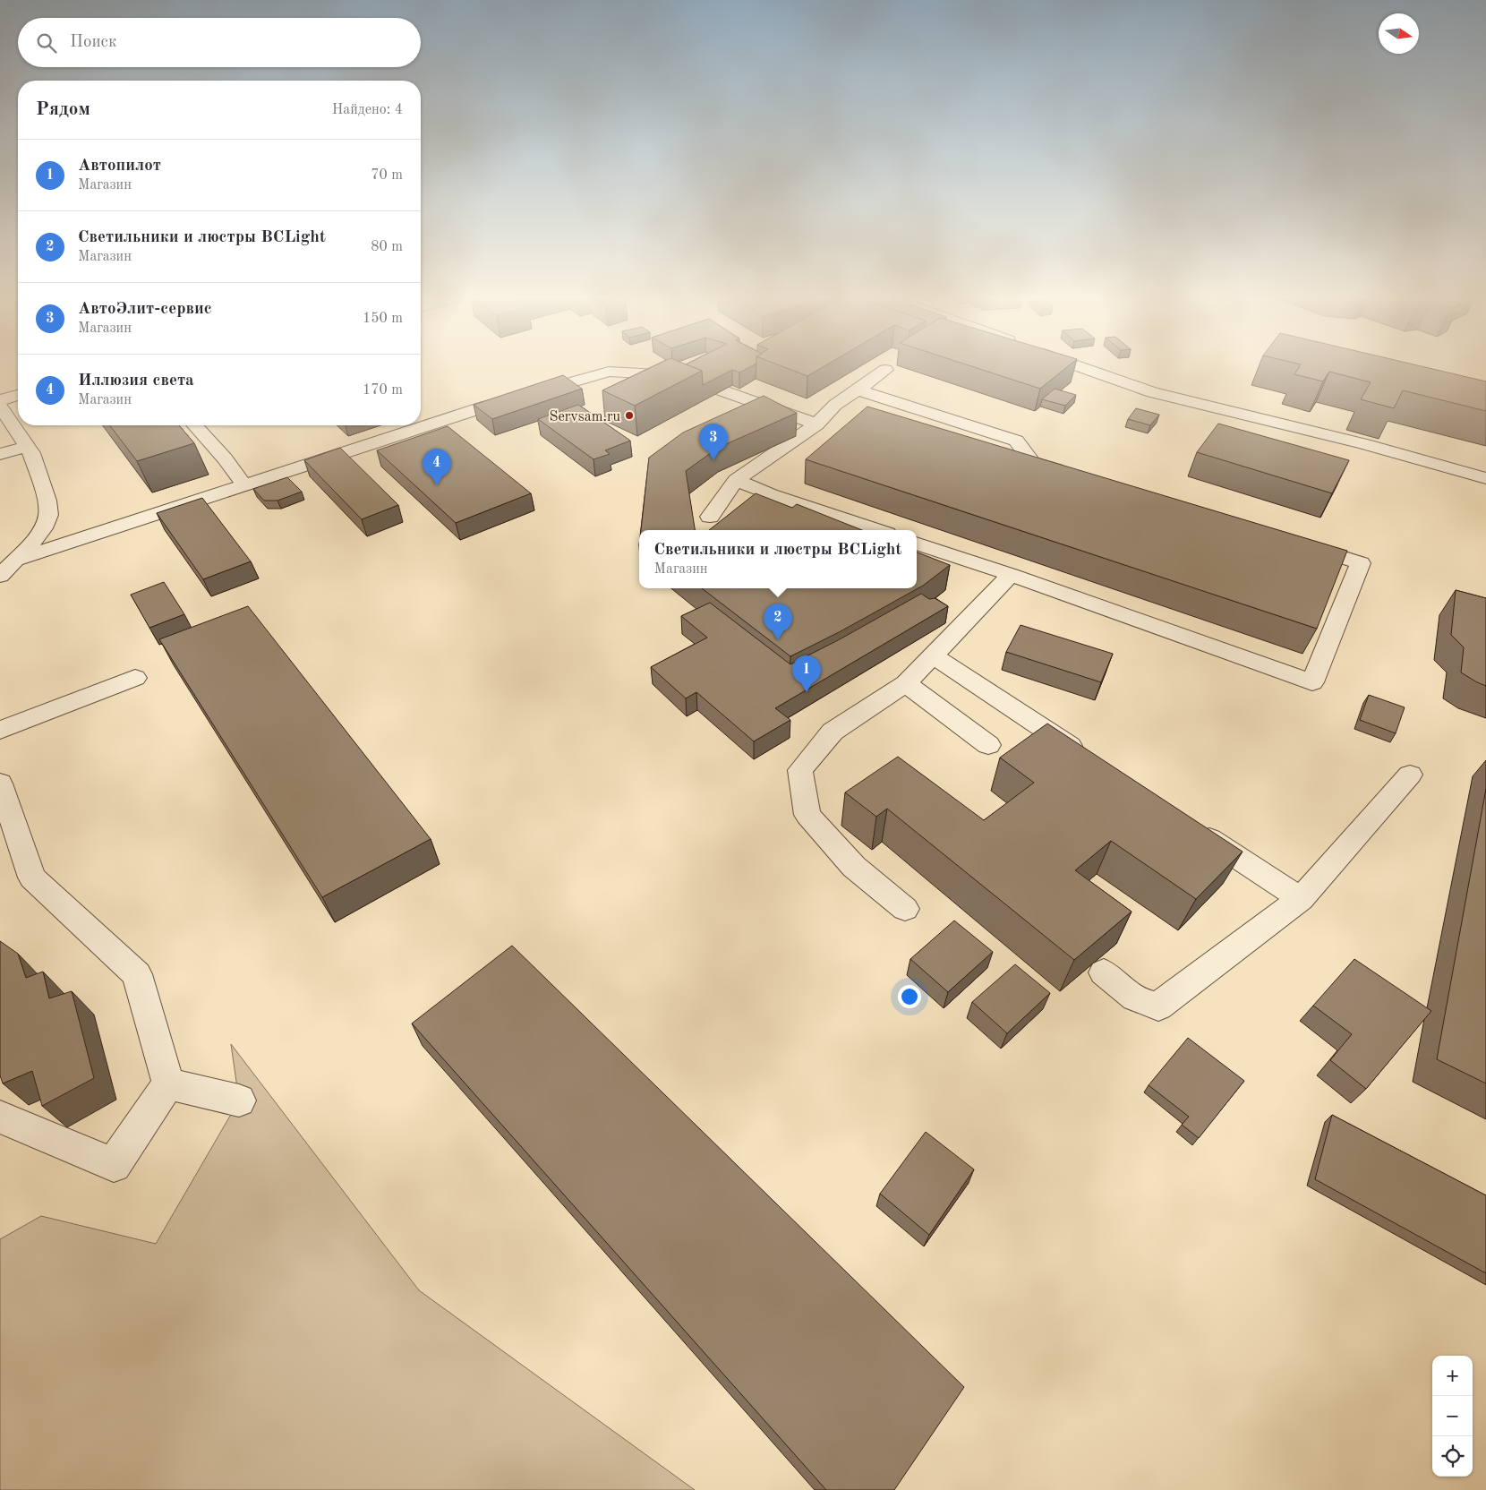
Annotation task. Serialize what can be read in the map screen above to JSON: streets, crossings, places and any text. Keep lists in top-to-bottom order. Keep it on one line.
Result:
{"places":["Servsam.ru"],"north":"right","page":{"search":"Поиск","heading":["Рядом","Найдено: 4"],"list":[{"mark":"1","name":"Автопилот","note":"Магазин","value":"70 m"},{"mark":"2","name":"Светильники и люстры BCLight","note":"Магазин","value":"80 m"},{"mark":"3","name":"АвтоЭлит-сервис","note":"Магазин","value":"150 m"},{"mark":"4","name":"Иллюзия света","note":"Магазин","value":"170 m"}],"pins":["3","4","2","1"],"popup":["Светильники и люстры BCLight","Магазин"],"map_buttons":["+","−"]}}
